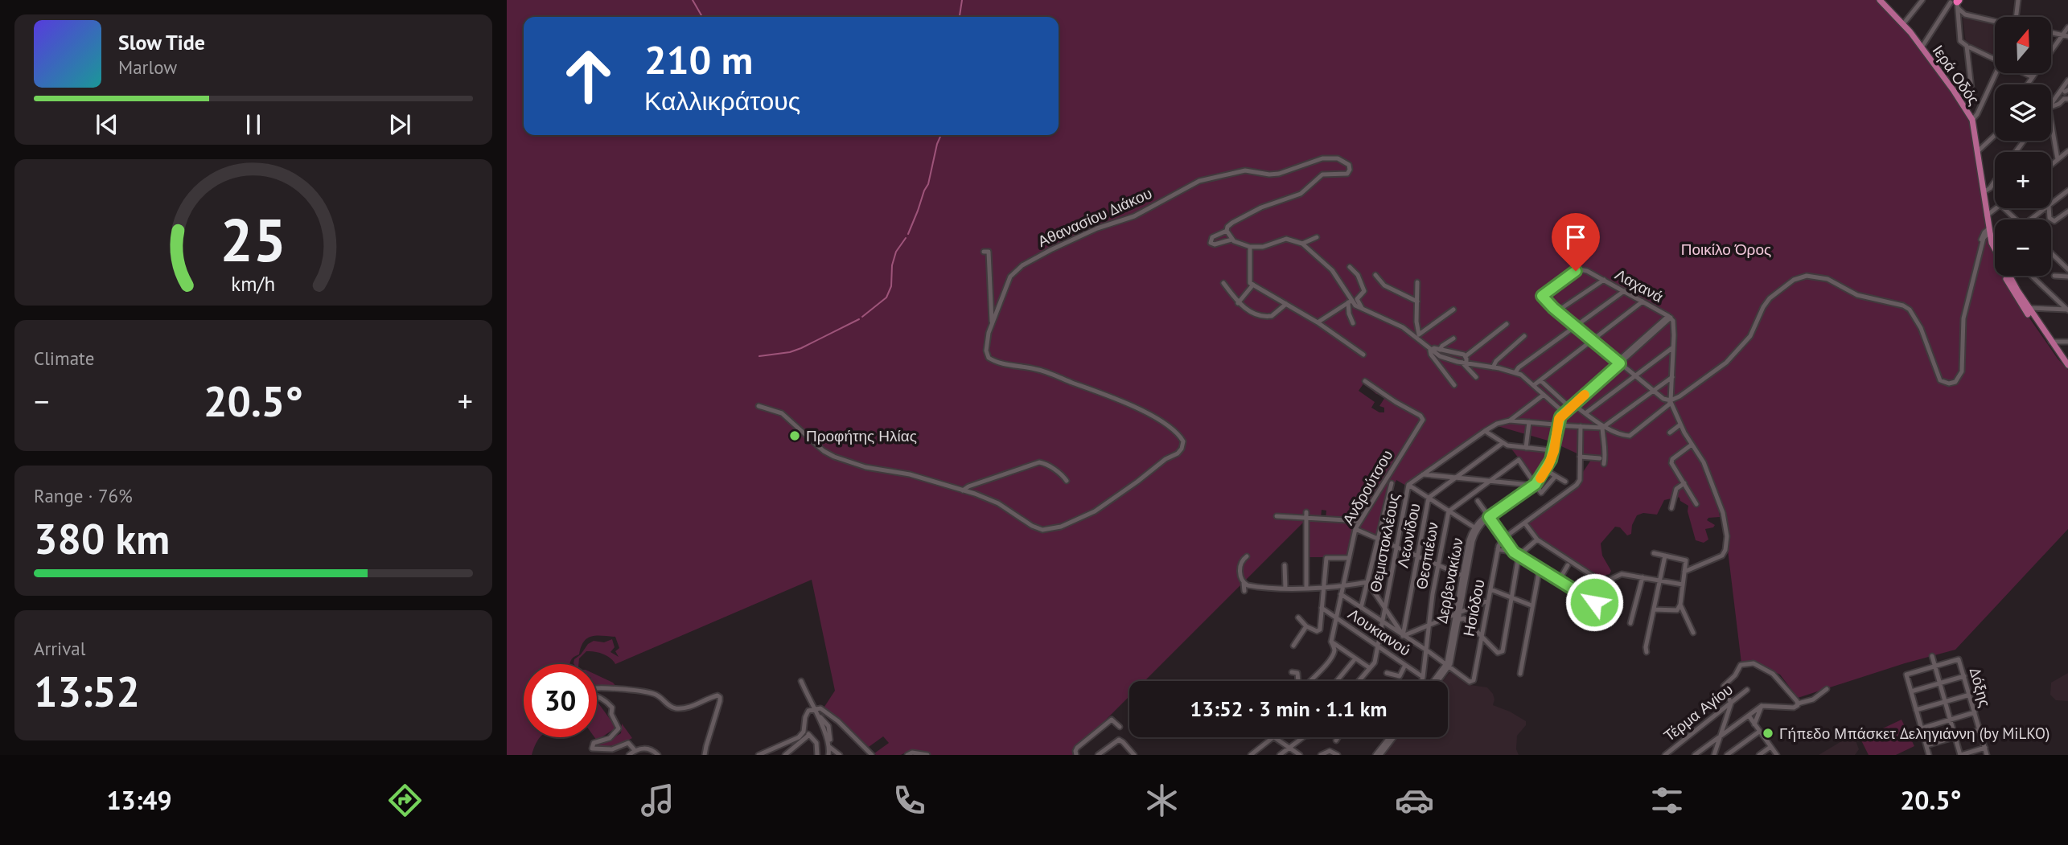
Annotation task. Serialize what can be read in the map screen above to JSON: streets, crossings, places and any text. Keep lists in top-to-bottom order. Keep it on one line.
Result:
{"streets":{"main road":["Ιερά Οδός"],"street":["Αθανασίου Διάκου","Λαχανά","Ανδρούτσου","Λεωνίδου","Θεμιστοκλέους","Θεσπιέων","Δερβενακίων","Ησιόδου","Λουκιανού","Δόξης","Τέρμα Αγίου"]},"crossings":[["Λαχανά","Δερβενακίων"],["Ανδρούτσου","Λουκιανού"],["Θεμιστοκλέους","Λουκιανού"],["Θεσπιέων","Δερβενακίων"],["Θεσπιέων","Λουκιανού"],["Δερβενακίων","Ησιόδου"]],"parks":["Ποικίλο Όρος"],"places":["Προφήτης Ηλίας","Γήπεδο Μπάσκετ Δεληγιάννη (by MiLKO)"],"north":"top","page":{"map_buttons":["+","−"],"turn":["210 m","Καλλικράτους"],"song":["Slow Tide","Marlow"],"tile":["Climate",["Range · 76%","380 km"],["Arrival","13:52"]],"heat":["−","20.5°","+"],"limit":"30","trip":"13:52 · 3 min · 1.1 km","tabs":["13:49","20.5°"],"gauge":["25","km/h"]}}
